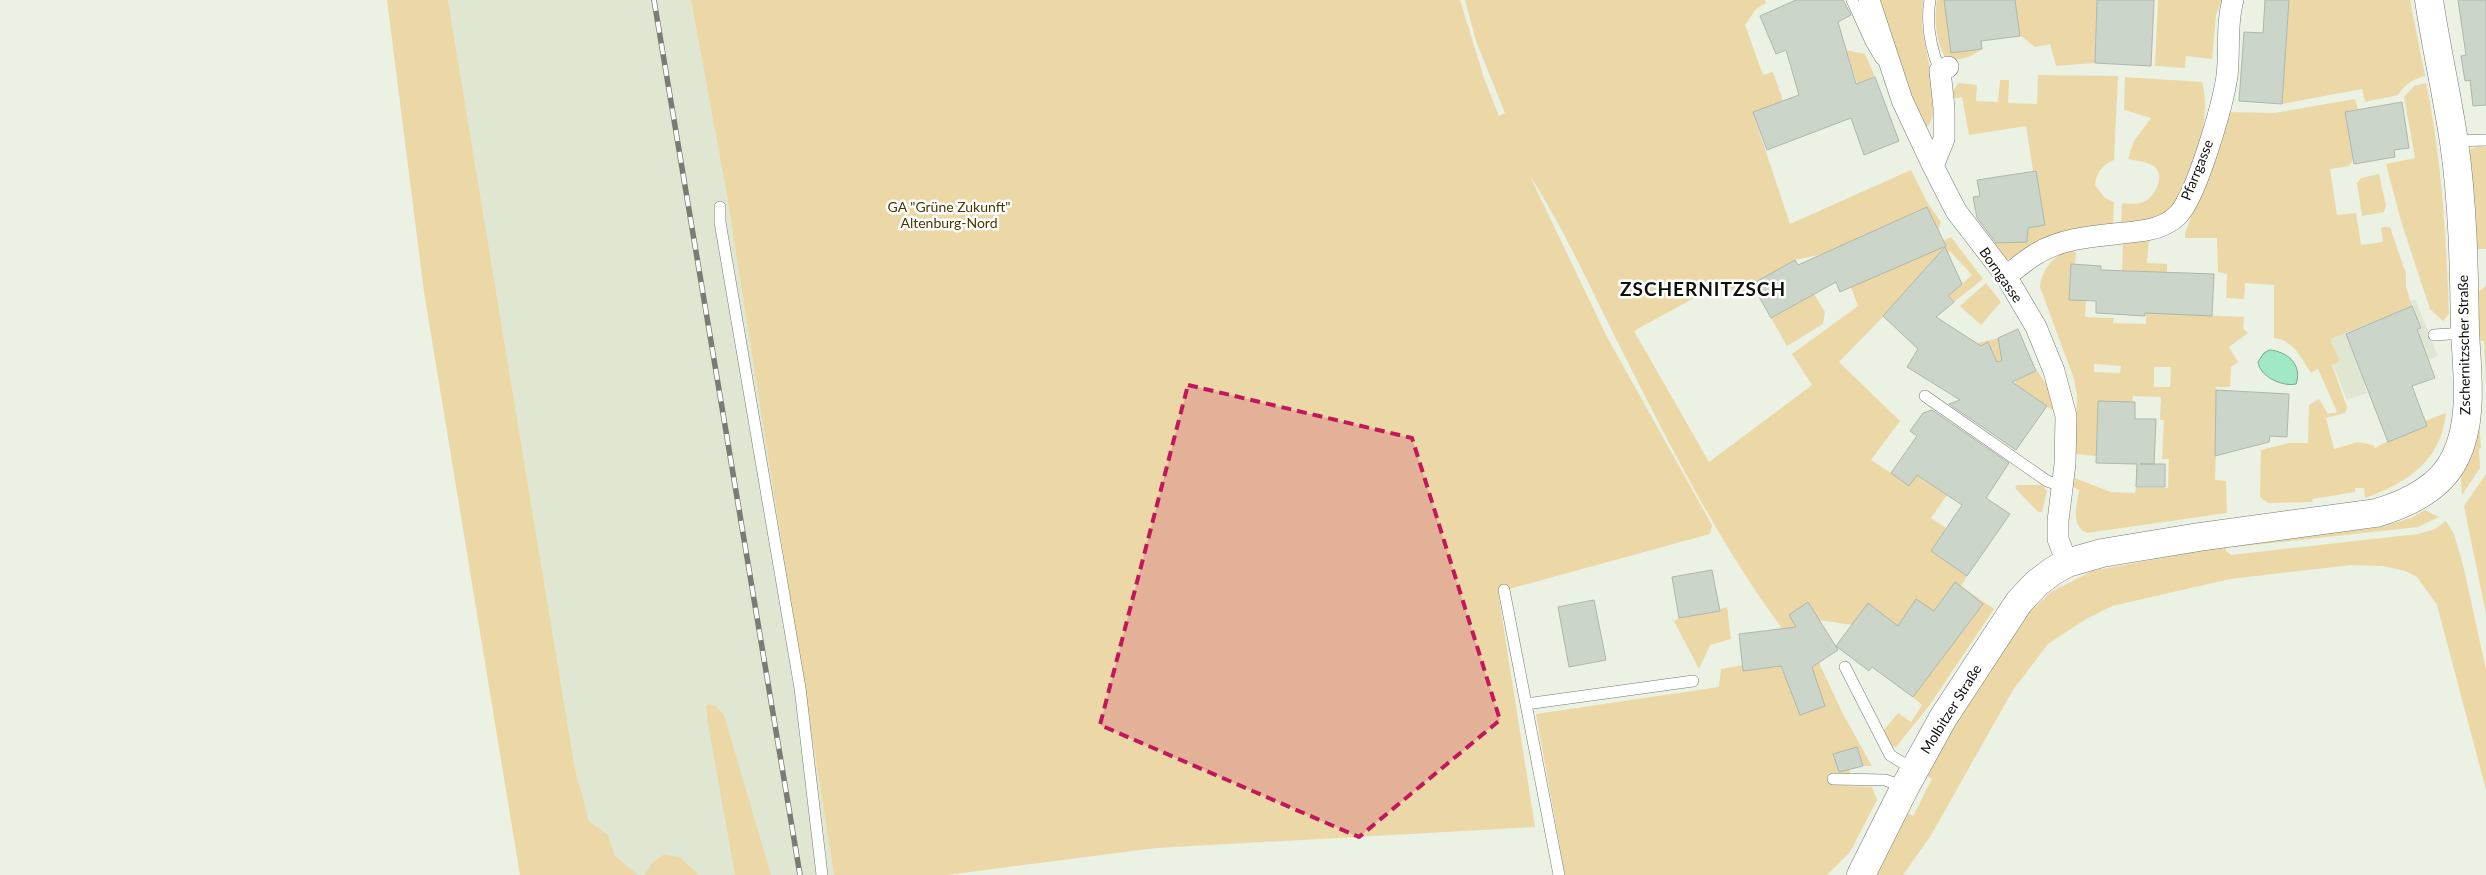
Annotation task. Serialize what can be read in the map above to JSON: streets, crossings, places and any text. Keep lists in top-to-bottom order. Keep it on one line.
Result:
{"streets":{"street":["Pfarrgasse","Borngasse","Zschernitzscher Straße","Molbitzer Straße"]},"crossings":[["Pfarrgasse","Borngasse"],["Borngasse","Zschernitzscher Straße"],["Borngasse","Molbitzer Straße"],["Zschernitzscher Straße","Molbitzer Straße"]],"districts":["ZSCHERNITZSCH"],"parks":["GA \"Grüne Zukunft\" Altenburg-Nord"]}
